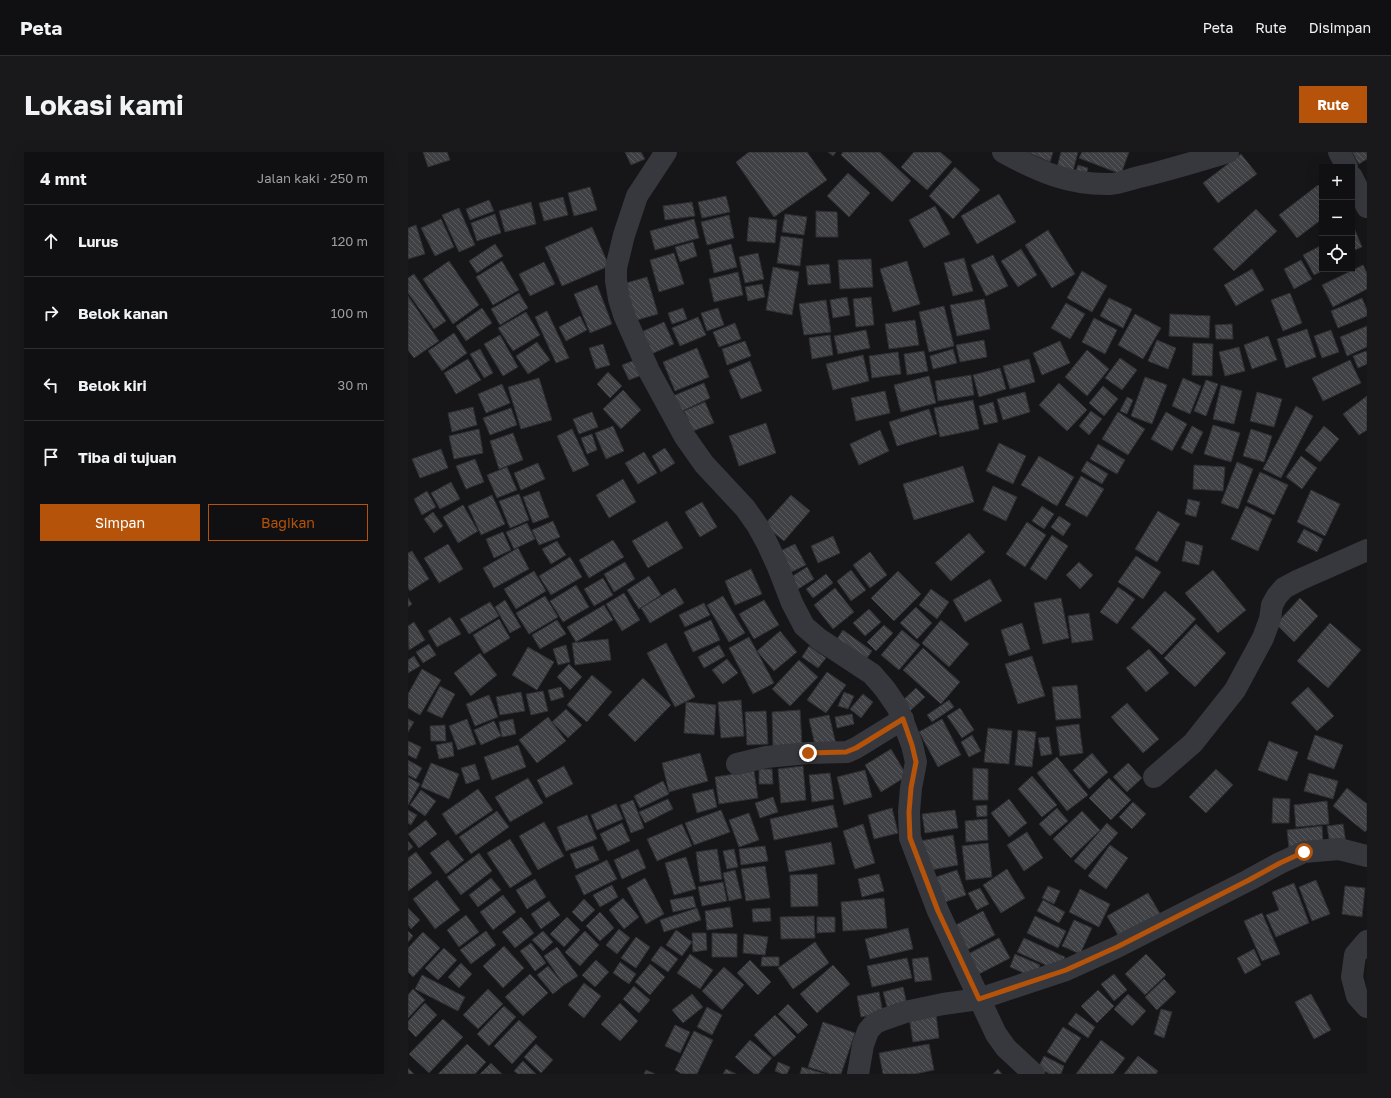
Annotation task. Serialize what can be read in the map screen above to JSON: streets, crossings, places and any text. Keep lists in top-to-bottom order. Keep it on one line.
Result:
{"page":{"header":"Peta","nav":["Peta","Rute","Disimpan"],"buttons":["Rute",["Simpan","Bagikan"]],"title":"Lokasi kami","heading":["4 mnt","Jalan kaki · 250 m"],"map_buttons":["+","−"],"list":[["Lurus","120 m"],["Belok kanan","100 m"],["Belok kiri","30 m"],"Tiba di tujuan"]}}
